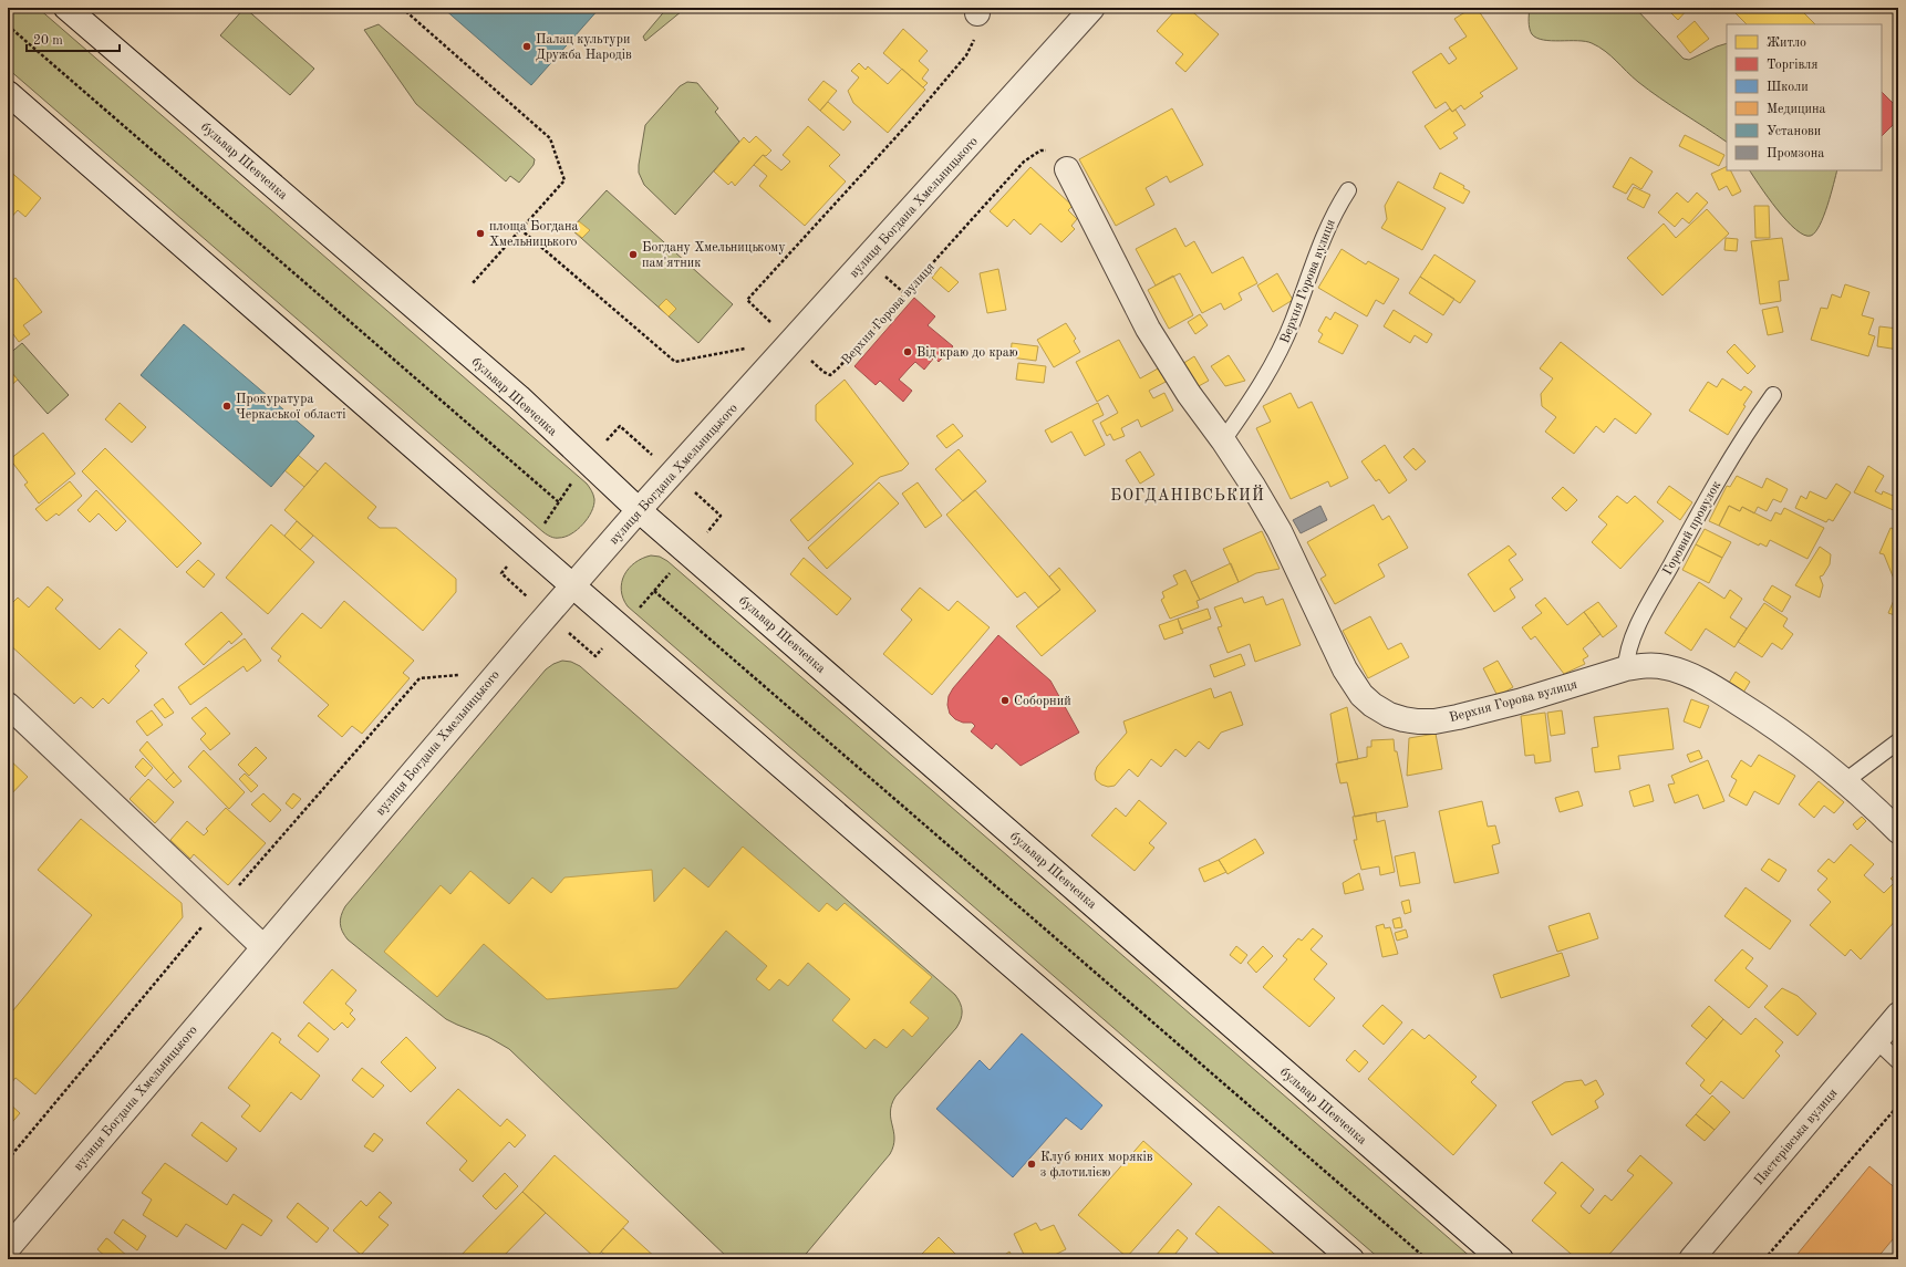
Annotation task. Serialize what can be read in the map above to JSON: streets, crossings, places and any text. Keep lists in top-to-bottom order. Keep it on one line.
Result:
{"streets":{"main road":["бульвар Шевченка","вулиця Богдана Хмельницького","Верхня Горова вулиця","Пастерівська вулиця"],"lane":["Горовий провулок"]},"crossings":[["бульвар Шевченка","вулиця Богдана Хмельницького"],["вулиця Богдана Хмельницького","Верхня Горова вулиця"],["Верхня Горова вулиця","Горовий провулок"]],"districts":["БОГДАНІВСЬКИЙ"],"places":["Палац культури Дружба Народів","площа Богдана Хмельницького","Богдану Хмельницькому пам'ятник","Від краю до краю","Прокуратура Черкаської області","Соборний","Клуб юних моряків з флотилією"],"legend":["Житло","Торгівля","Школи","Медицина","Установи","Промзона"],"scale_bar":"20 m"}
